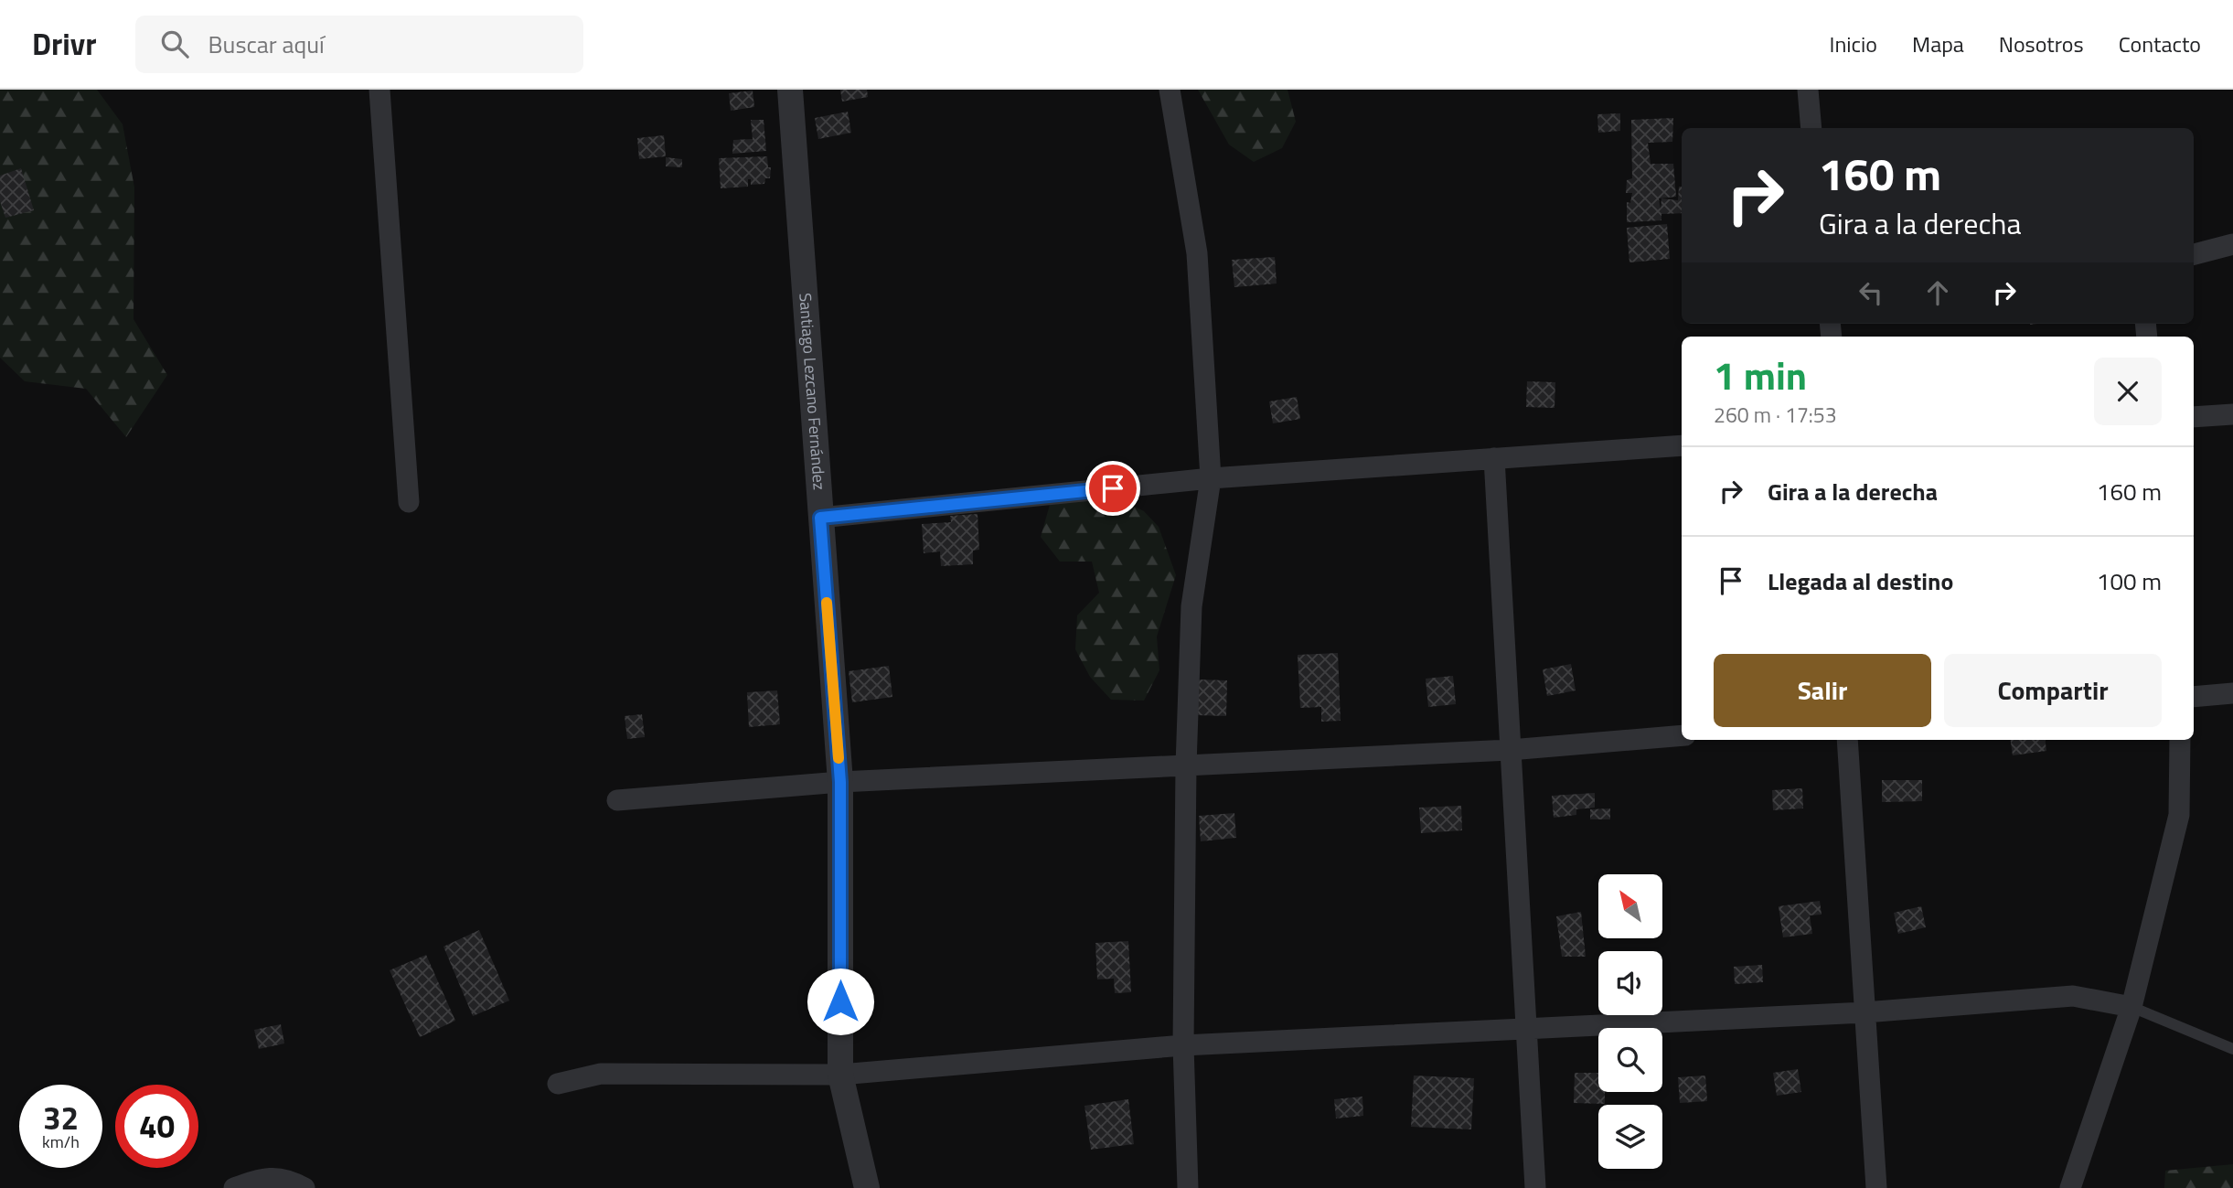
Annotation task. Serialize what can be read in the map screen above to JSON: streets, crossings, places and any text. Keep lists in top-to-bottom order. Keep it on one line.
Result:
{"streets":{"street":["Santiago Lezcano Fernández"]},"north":"top left","page":{"header":"Drivr","search":"Buscar aquí","nav":["Inicio","Mapa","Nosotros","Contacto"],"turn":["160 m","Gira a la derecha"],"heading":["1 min","260 m · 17:53"],"list":[{"name":"Gira a la derecha","value":"160 m"},{"name":"Llegada al destino","value":"100 m"}],"buttons":["Salir","Compartir"],"speed":"32 km/h","limit":"40"}}
